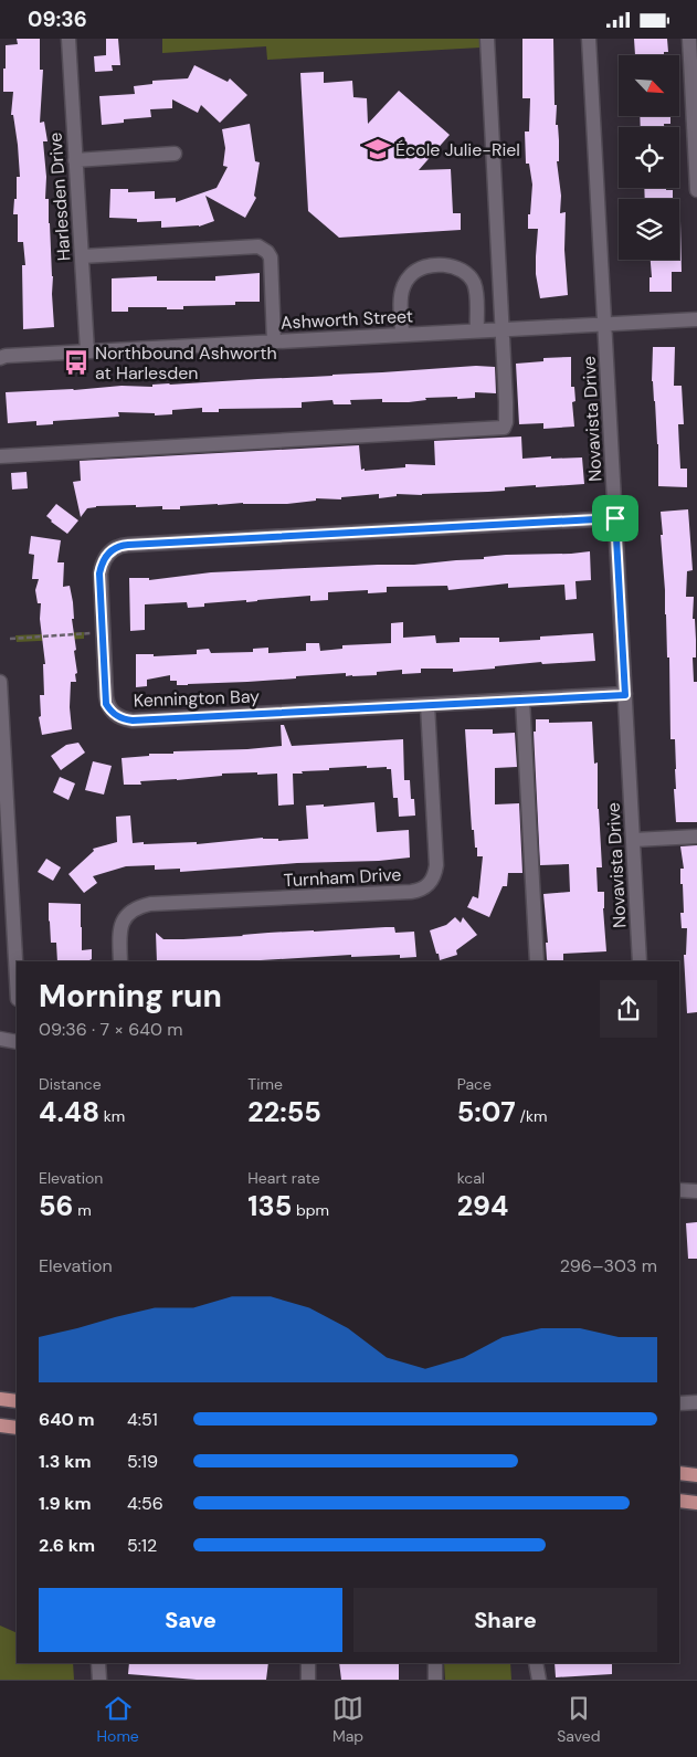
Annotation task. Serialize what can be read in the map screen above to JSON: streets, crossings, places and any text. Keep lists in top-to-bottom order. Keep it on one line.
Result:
{"streets":{"street":["Harlesden Drive","Ashworth Street","Novavista Drive","Kennington Bay","Turnham Drive"]},"crossings":[["Harlesden Drive","Ashworth Street"],["Ashworth Street","Novavista Drive"],["Novavista Drive","Kennington Bay"],["Kennington Bay","Turnham Drive"]],"places":{"school or university":["École Julie-Riel"],"bus stop":["Northbound Ashworth at Harlesden"]},"north":"bottom right","page":{"status":"09:36","heading":["Morning run","09:36 · 7 × 640 m"],"stats":[["Distance","4.48 km"],["Time","22:55"],["Pace","5:07 /km"],["Elevation","56 m"],["Heart rate","135 bpm"],["kcal","294"]],"chart":["Elevation","296–303 m"],"list":[{"name":"640 m","note":"4:51"},{"name":"1.3 km","note":"5:19"},{"name":"1.9 km","note":"4:56"},{"name":"2.6 km","note":"5:12"}],"buttons":["Save","Share"],"tabs":["Home","Map","Saved"]}}
